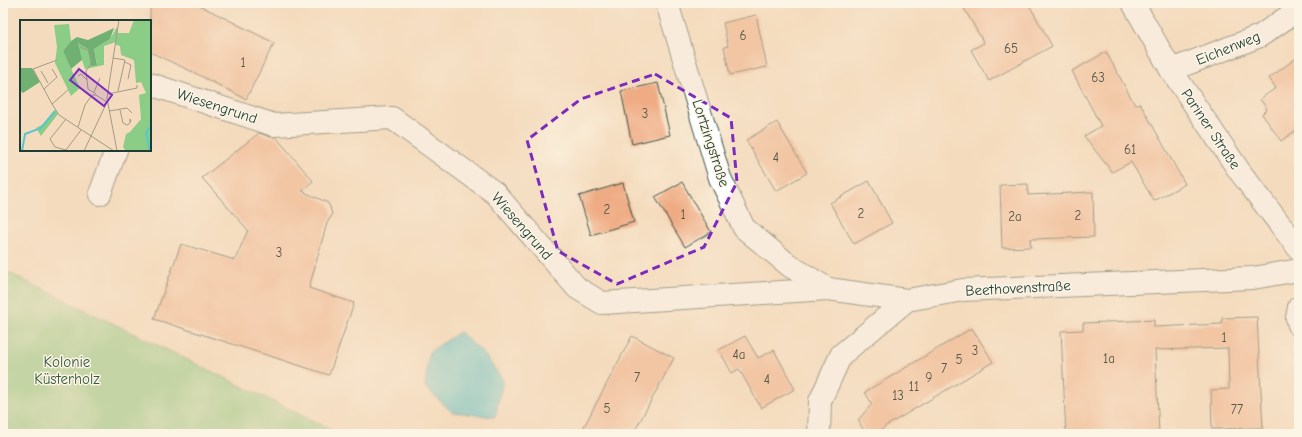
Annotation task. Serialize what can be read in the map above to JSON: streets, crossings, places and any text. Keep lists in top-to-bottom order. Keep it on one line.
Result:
{"streets":{"street":["Eichenweg","Wiesengrund","Pariner Straße","Lortzingstraße","Beethovenstraße"]},"crossings":[["Eichenweg","Pariner Straße"],["Wiesengrund","Lortzingstraße"],["Wiesengrund","Beethovenstraße"]],"parks":["Kolonie Küsterholz"],"house_numbers":["6","65","1","63","3","61","4","2","2","1","2","2a","3","1","3","4a","1a","5","7","7","9","4","11","13","5","77"]}
